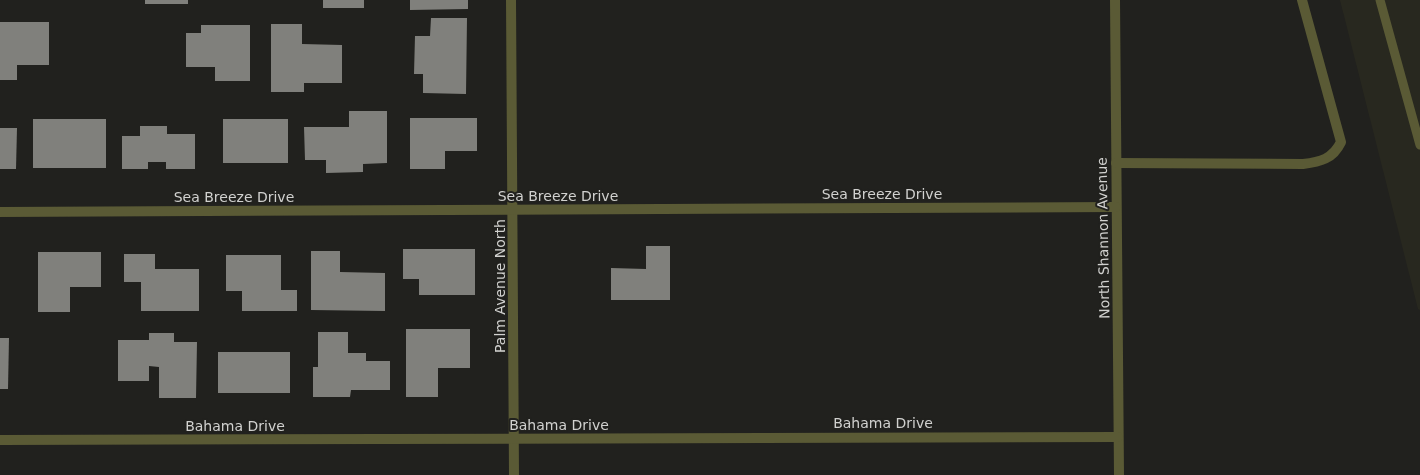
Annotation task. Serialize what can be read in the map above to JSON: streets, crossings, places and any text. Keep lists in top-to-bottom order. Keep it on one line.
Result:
{"streets":{"street":["Sea Breeze Drive","North Shannon Avenue","Palm Avenue North","Bahama Drive"]},"crossings":[["Sea Breeze Drive","North Shannon Avenue"],["Sea Breeze Drive","Palm Avenue North"],["North Shannon Avenue","Bahama Drive"],["Palm Avenue North","Bahama Drive"]]}
